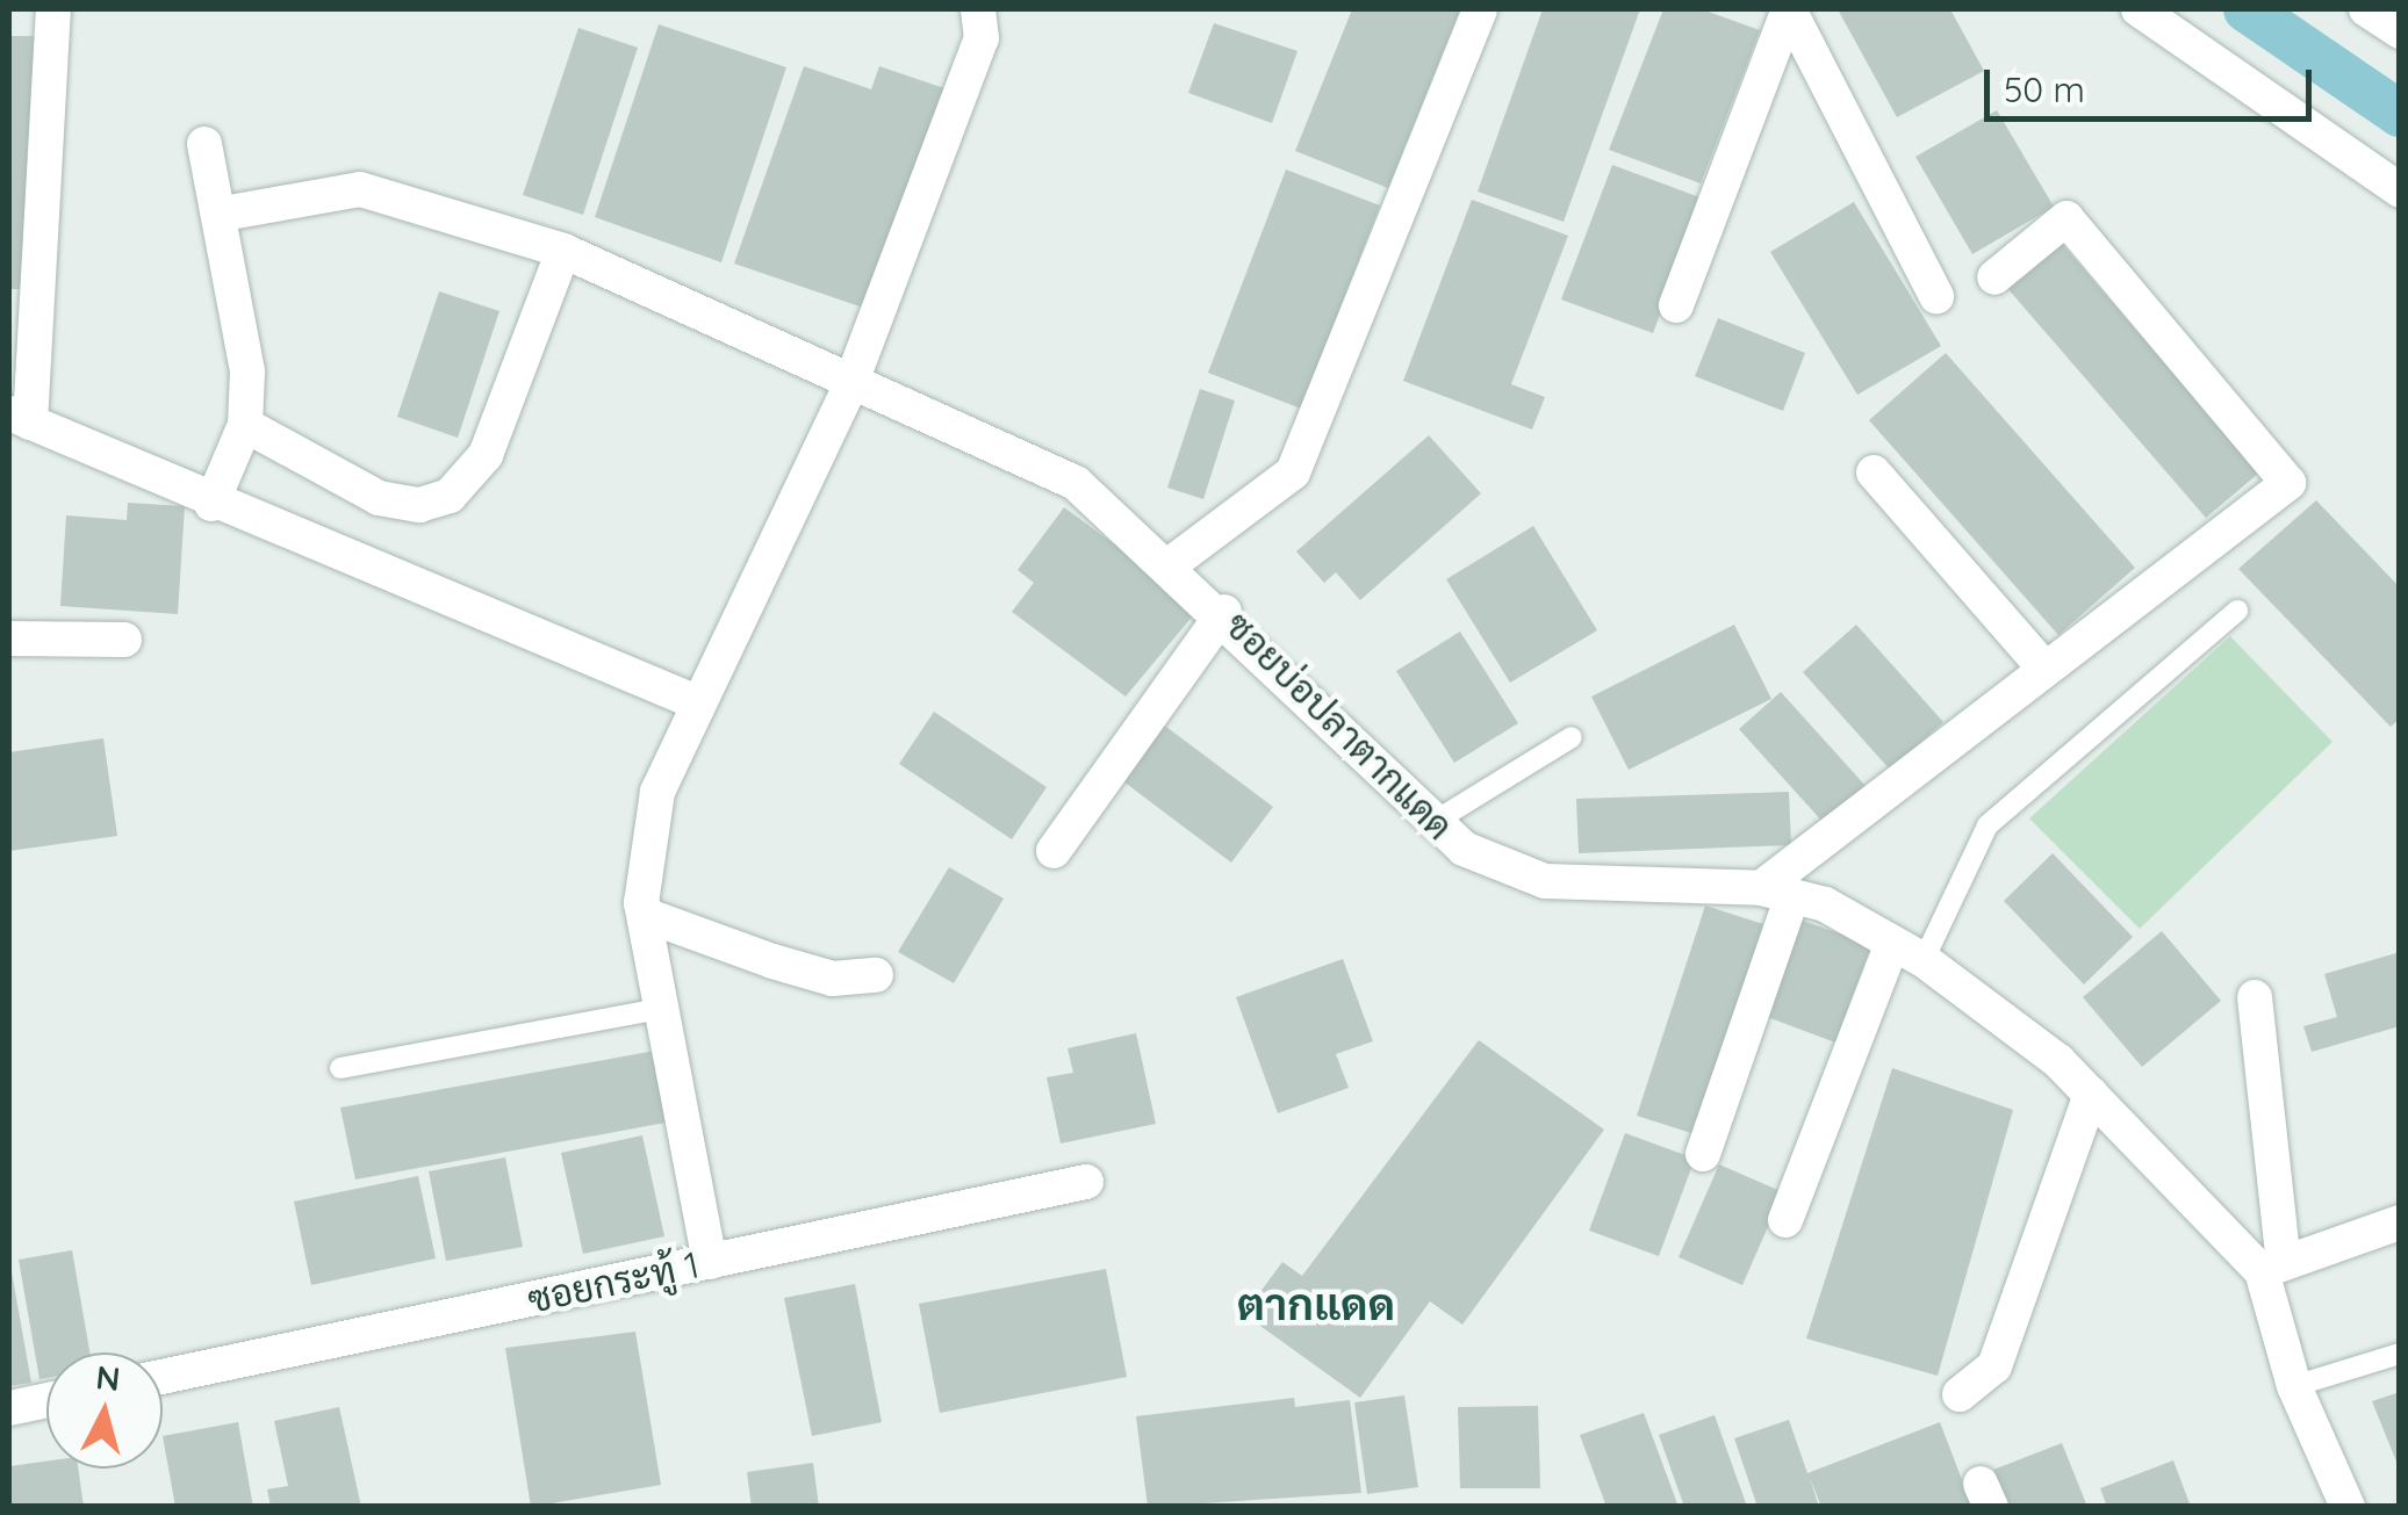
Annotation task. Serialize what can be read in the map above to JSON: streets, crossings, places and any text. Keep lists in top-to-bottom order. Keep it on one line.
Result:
{"streets":{"street":["ซอยบ่อปลาตากแดด","ซอยกระทู้ 1"]},"districts":["ตากแดด"],"scale_bar":"50 m","north":"top"}
